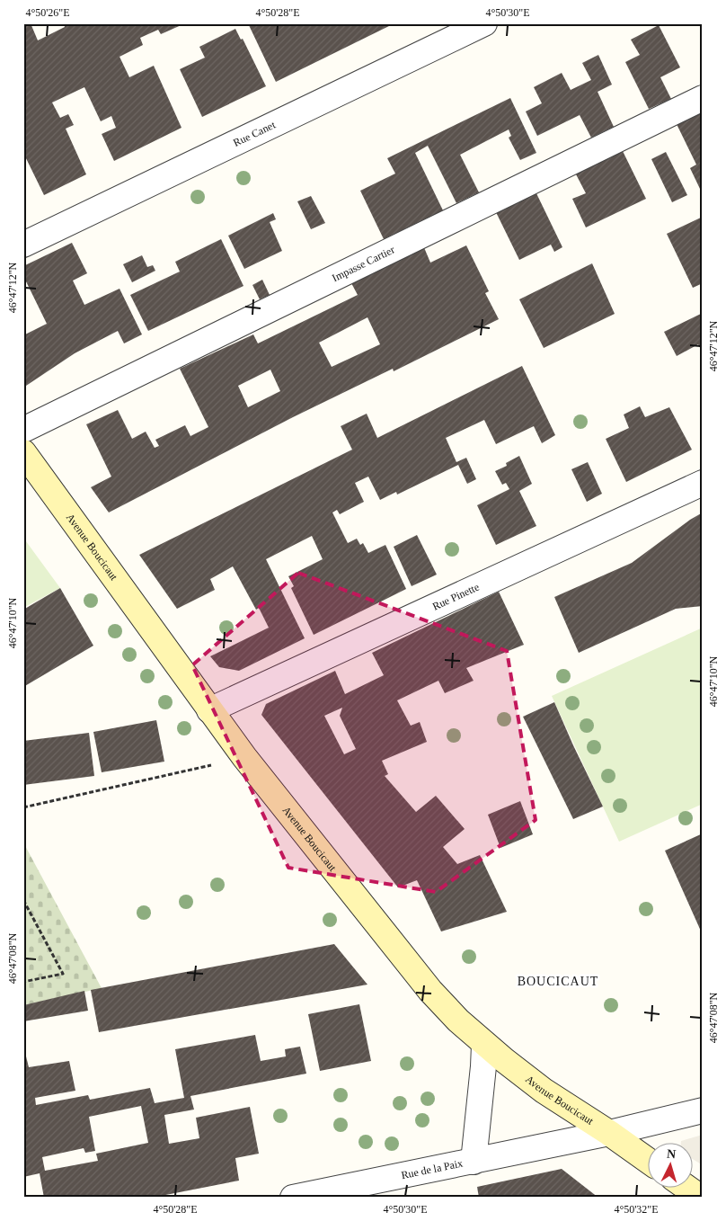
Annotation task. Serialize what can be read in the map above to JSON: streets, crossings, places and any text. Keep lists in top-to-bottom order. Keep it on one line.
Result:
{"streets":{"main road":["Avenue Boucicaut"],"street":["Rue Canet","Impasse Cartier","Rue Pinette","Rue de la Paix"]},"crossings":[["Avenue Boucicaut","Rue Pinette"],["Avenue Boucicaut","Rue de la Paix"]],"districts":["BOUCICAUT"],"north":"top","coordinates":["4°50'26\"E","4°50'28\"E","4°50'30\"E","46°47'12\"N","46°47'10\"N","46°47'08\"N","4°50'32\"E"]}
